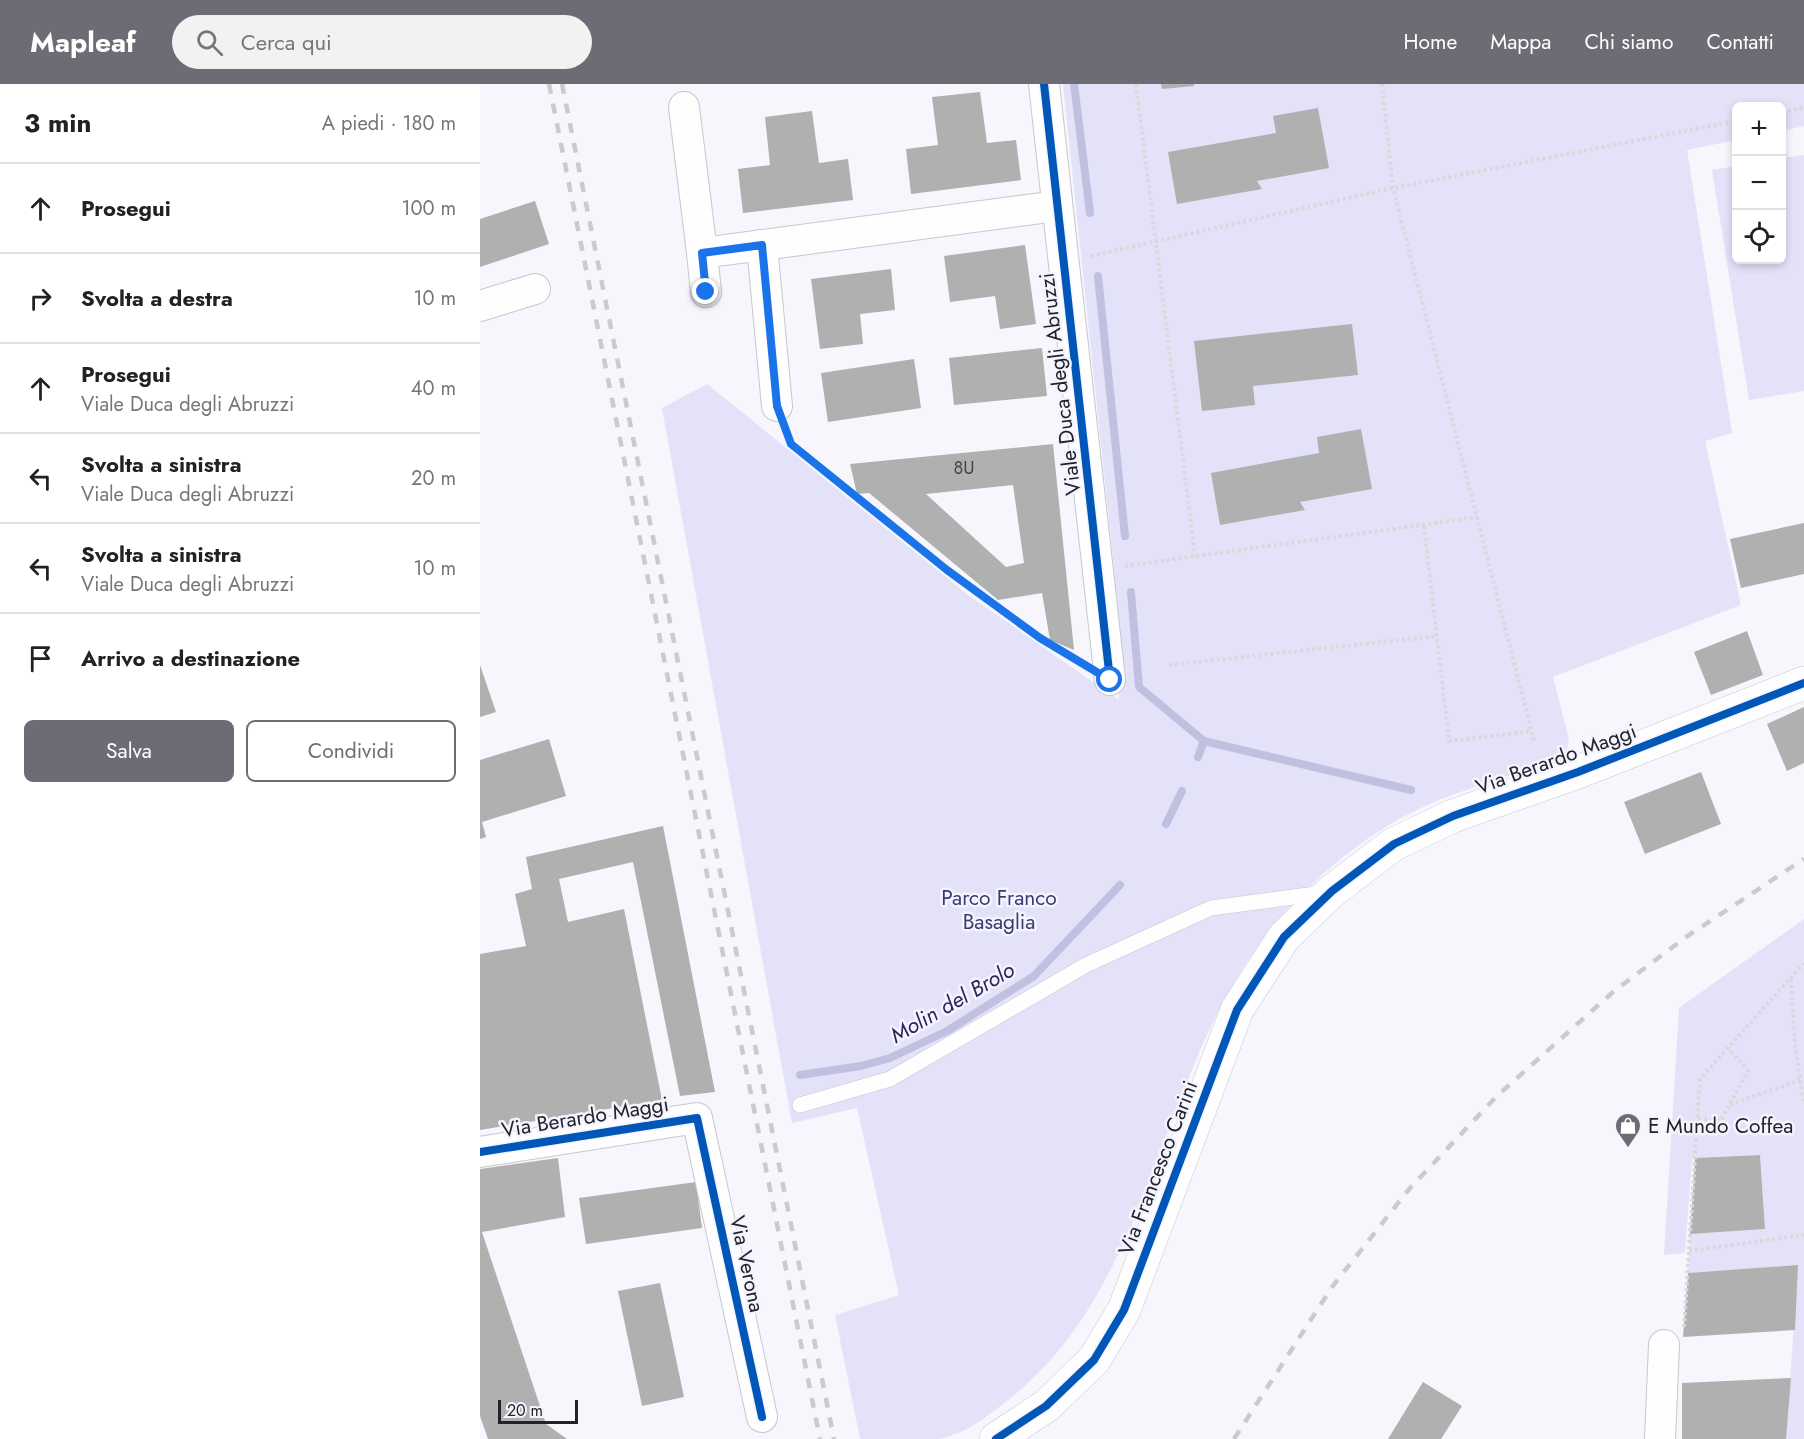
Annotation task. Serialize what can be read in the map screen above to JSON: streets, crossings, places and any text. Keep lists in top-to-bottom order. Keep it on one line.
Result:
{"streets":{"street":["Viale Duca degli Abruzzi","Via Berardo Maggi","Via Francesco Carini","Via Verona"]},"crossings":[["Via Berardo Maggi","Via Francesco Carini"],["Via Berardo Maggi","Via Verona"]],"water":["Molin del Brolo"],"parks":["Parco Franco Basaglia"],"places":{"shop":["E Mundo Coffea"]},"house_numbers":["8U"],"scale_bar":"20 m","page":{"header":"Mapleaf","search":"Cerca qui","nav":["Home","Mappa","Chi siamo","Contatti"],"heading":["3 min","A piedi · 180 m"],"map_buttons":["+","−"],"list":[["Prosegui","100 m"],["Svolta a destra","10 m"],["Prosegui","Viale Duca degli Abruzzi","40 m"],["Svolta a sinistra","Viale Duca degli Abruzzi","20 m"],["Svolta a sinistra","Viale Duca degli Abruzzi","10 m"],"Arrivo a destinazione"],"buttons":["Salva","Condividi"],"scale":"20 m"}}
